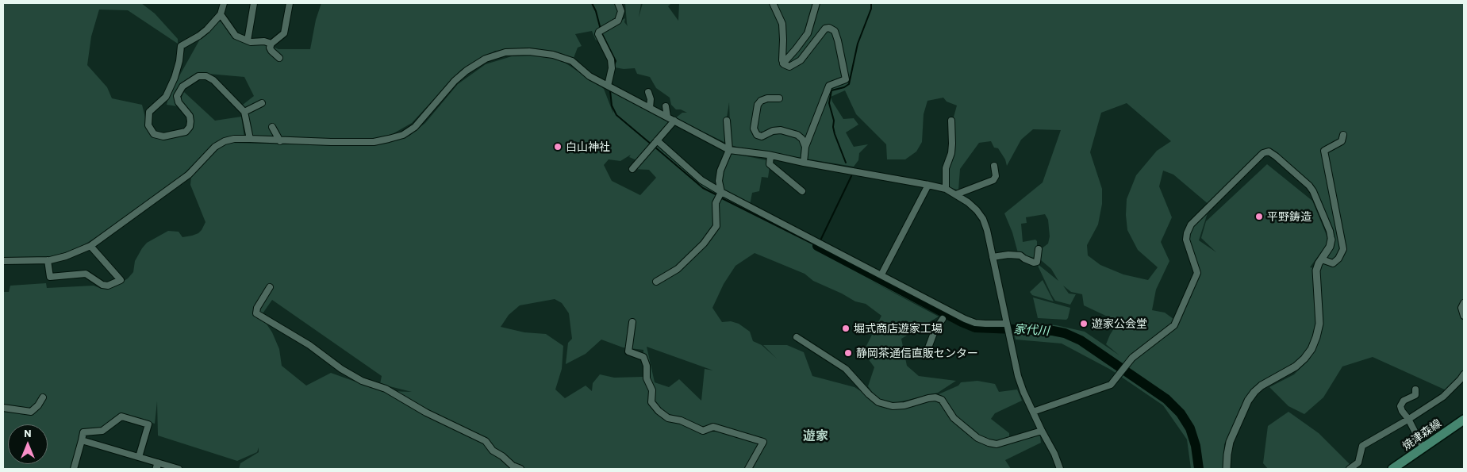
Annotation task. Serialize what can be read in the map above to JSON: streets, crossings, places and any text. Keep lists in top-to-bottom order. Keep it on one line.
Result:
{"streets":{"main road":["焼津森線"]},"districts":["遊家"],"water":["家代川"],"places":["白山神社","平野鋳造","遊家公会堂","堀式商店遊家工場","静岡茶通信直販センター"],"north":"top"}
